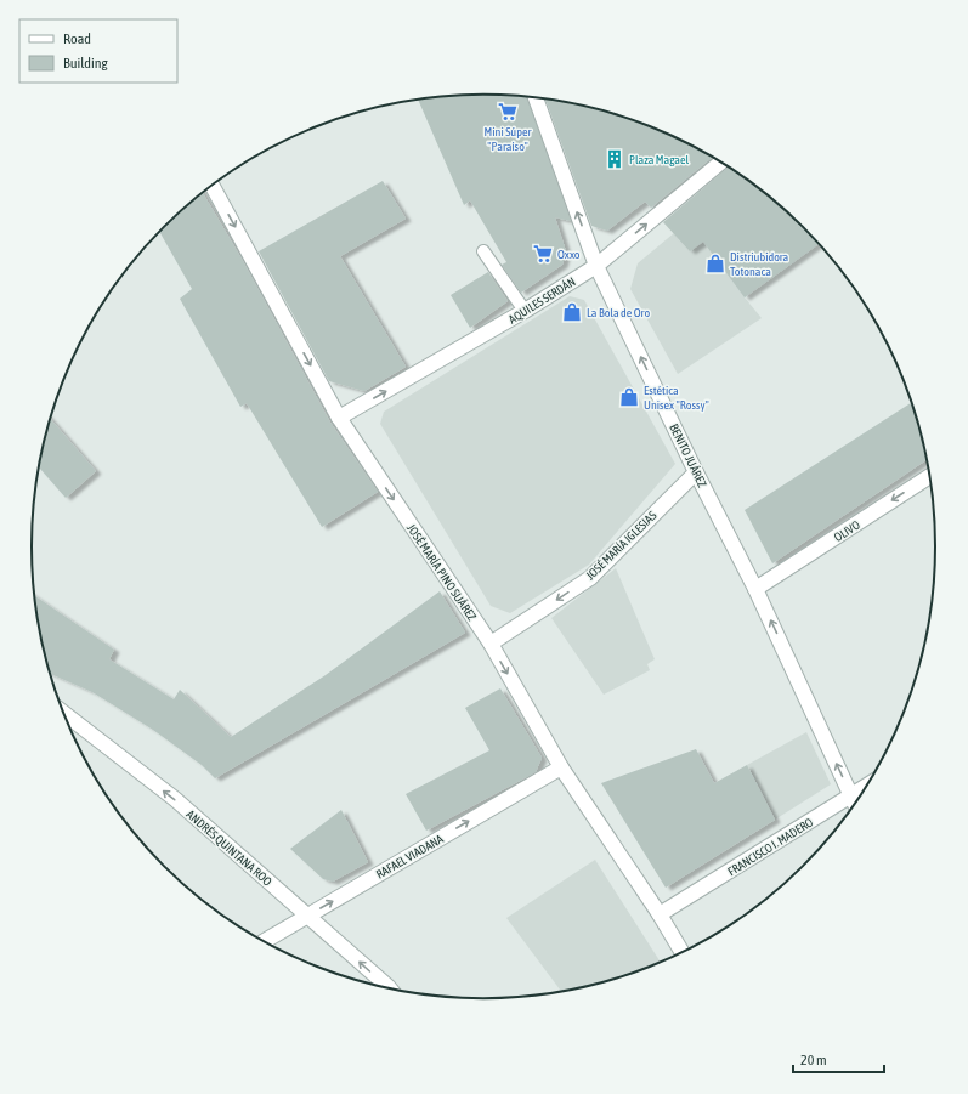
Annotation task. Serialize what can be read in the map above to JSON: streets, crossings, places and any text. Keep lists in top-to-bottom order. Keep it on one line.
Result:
{"streets":{"street":["AQUILES SERDÁN","BENITO JUÁREZ","OLIVO","JOSÉ MARÍA IGLESIAS","JOSÉ MARÍA PINO SUÁREZ","FRANCISCO I. MADERO","ANDRÉS QUINTANA ROO","RAFAEL VIADANA"]},"crossings":[["AQUILES SERDÁN","BENITO JUÁREZ"],["AQUILES SERDÁN","JOSÉ MARÍA PINO SUÁREZ"],["BENITO JUÁREZ","OLIVO"],["BENITO JUÁREZ","JOSÉ MARÍA IGLESIAS"],["BENITO JUÁREZ","FRANCISCO I. MADERO"],["JOSÉ MARÍA IGLESIAS","JOSÉ MARÍA PINO SUÁREZ"],["JOSÉ MARÍA PINO SUÁREZ","FRANCISCO I. MADERO"],["JOSÉ MARÍA PINO SUÁREZ","RAFAEL VIADANA"],["ANDRÉS QUINTANA ROO","RAFAEL VIADANA"]],"one_way":["AQUILES SERDÁN","BENITO JUÁREZ","OLIVO","JOSÉ MARÍA IGLESIAS","JOSÉ MARÍA PINO SUÁREZ","ANDRÉS QUINTANA ROO","RAFAEL VIADANA"],"places":{"supermarket":["Mini Súper \"Paraíso\"","Oxxo"],"building":["Plaza Magael"],"shop":["Distriubidora Totonaca","La Bola de Oro","Estética Unisex \"Rossy\""]},"legend":["Road","Building"],"scale_bar":"20 m"}
